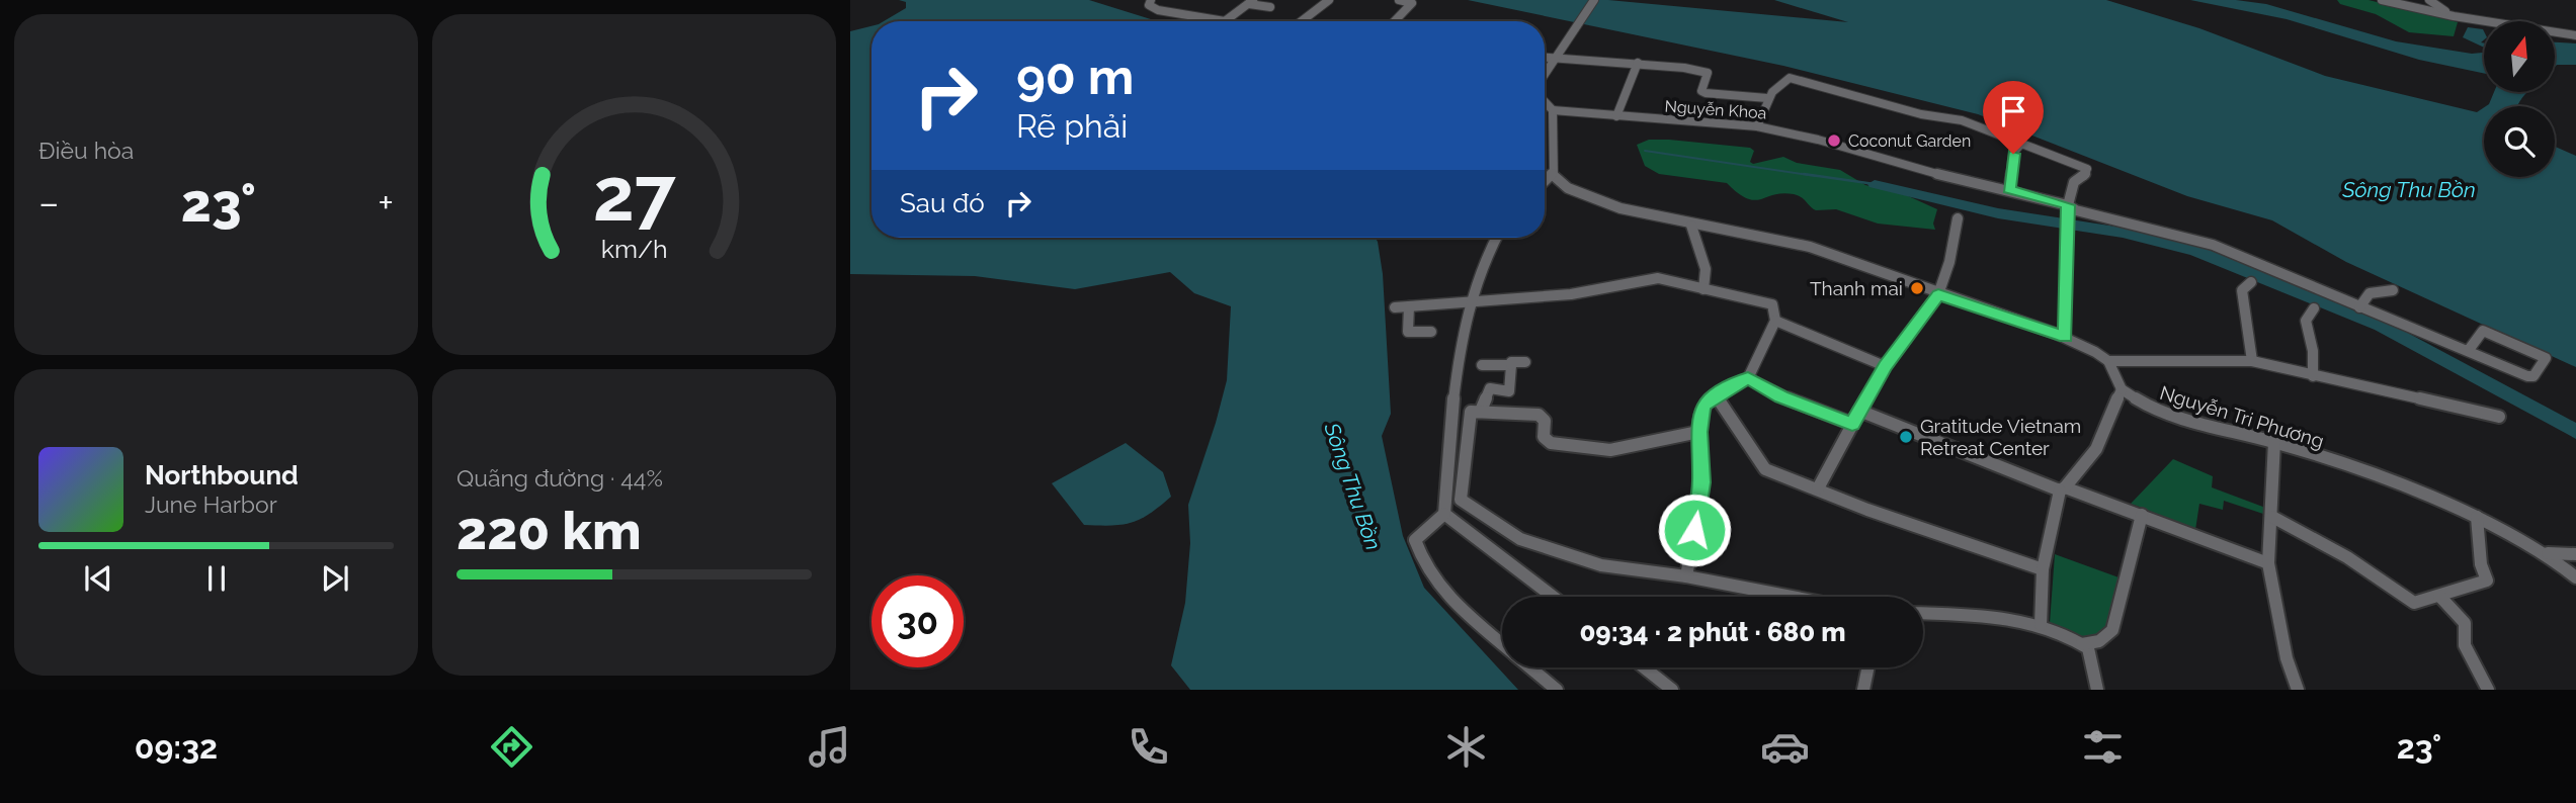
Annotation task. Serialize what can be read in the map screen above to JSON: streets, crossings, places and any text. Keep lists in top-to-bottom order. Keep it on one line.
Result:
{"streets":{"street":["Nguyễn Khoa","Nguyễn Tri Phương"]},"water":["Sông Thu Bồn"],"places":["Coconut Garden","Thanh mai","Gratitude Vietnam Retreat Center"],"north":"top","page":{"tile":["Điều hòa",["Quãng đường · 44%","220 km"]],"turn":["90 m","Rẽ phải"],"then":"Sau đó","heat":["−","23°","+"],"song":["Northbound","June Harbor"],"limit":"30","trip":"09:34 · 2 phút · 680 m","tabs":["09:32","23°"],"gauge":["27","km/h"]}}
